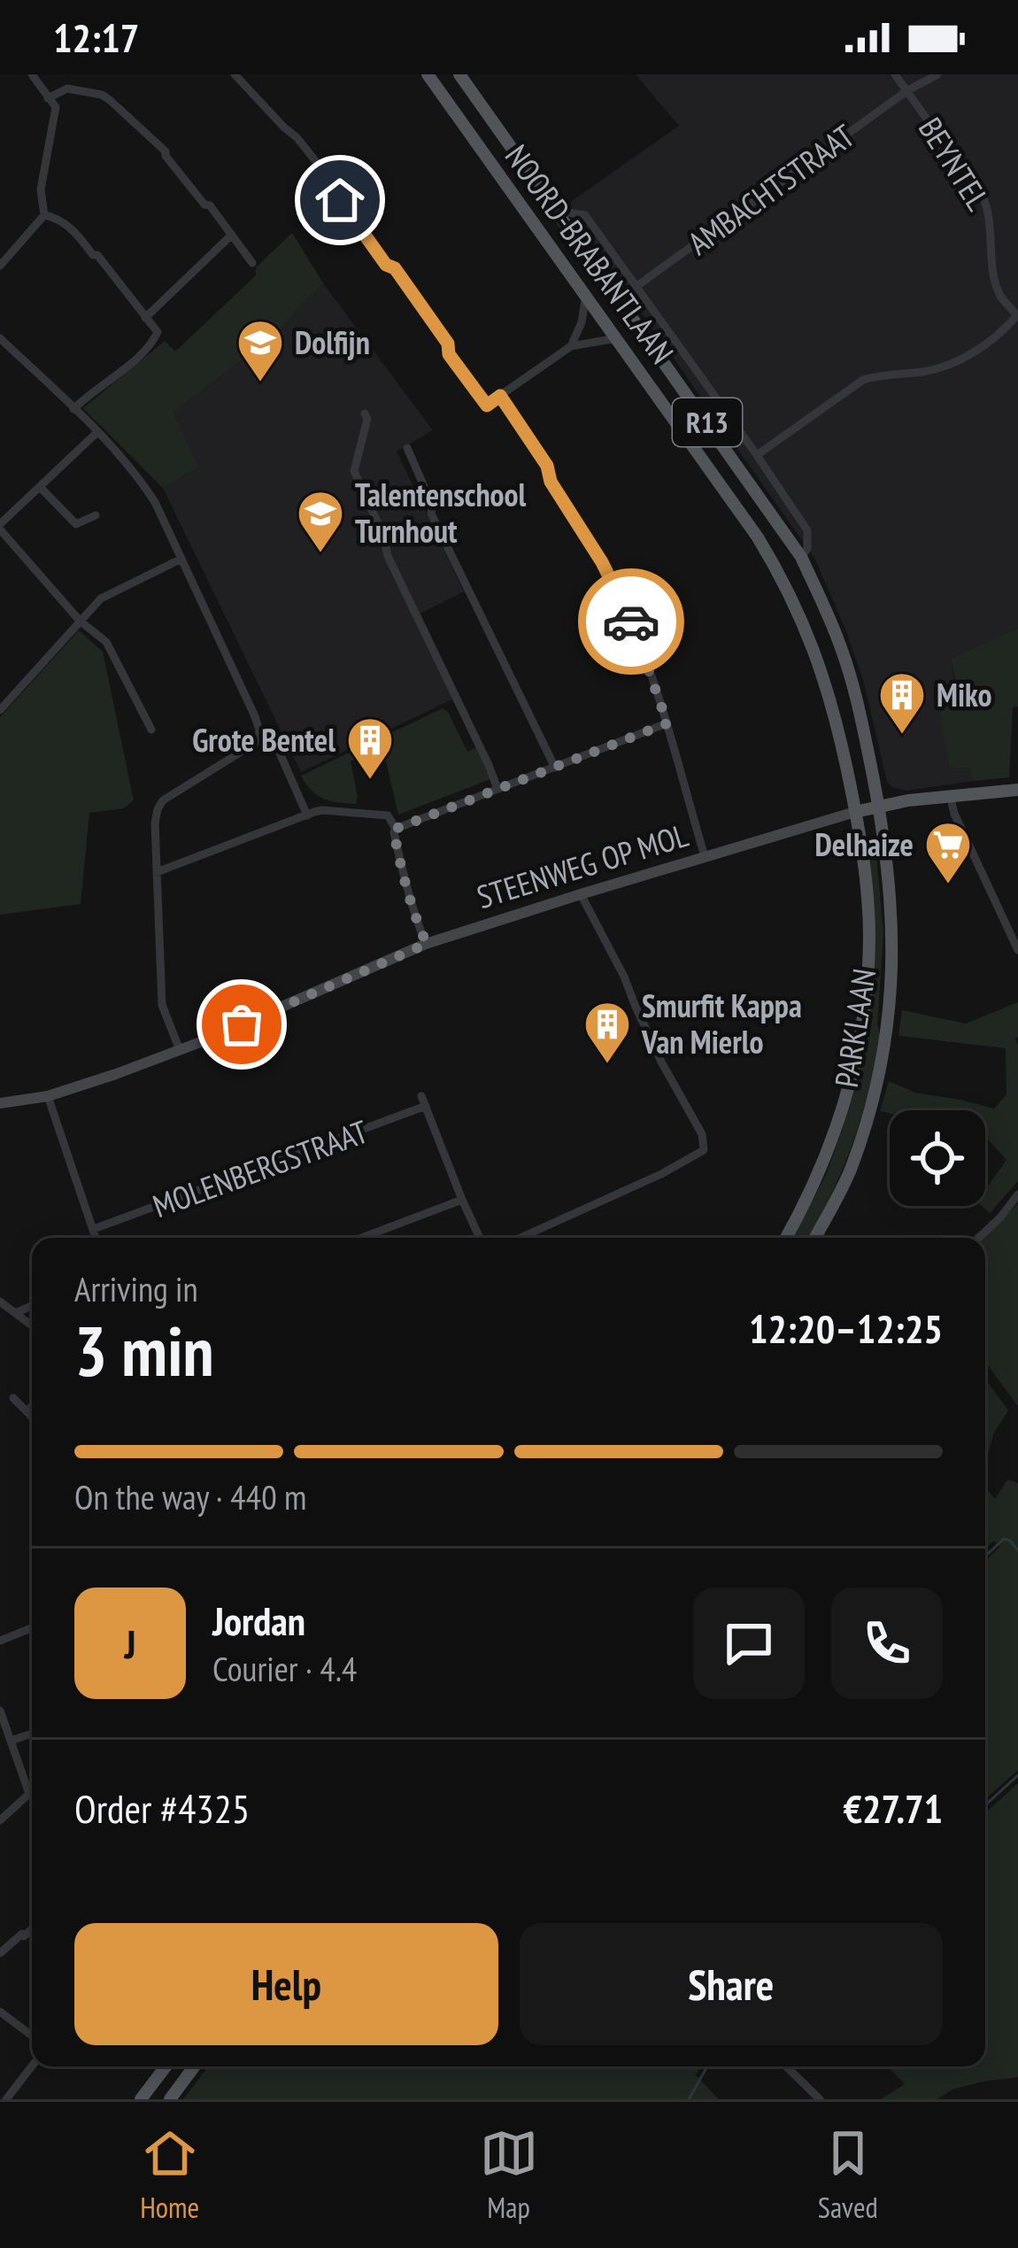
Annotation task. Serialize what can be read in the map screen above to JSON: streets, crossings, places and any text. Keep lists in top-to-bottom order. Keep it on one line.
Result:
{"streets":{"main road":["NOORD-BRABANTLAAN","R13","STEENWEG OP MOL","PARKLAAN"],"street":["BEYNTEL","AMBACHTSTRAAT","MOLENBERGSTRAAT"]},"crossings":[["BEYNTEL","AMBACHTSTRAAT"],["AMBACHTSTRAAT","NOORD-BRABANTLAAN"],["NOORD-BRABANTLAAN","STEENWEG OP MOL"],["NOORD-BRABANTLAAN","PARKLAAN"],["STEENWEG OP MOL","PARKLAAN"]],"places":{"school or university":["Dolfijn","Talentenschool Turnhout"],"building":["Miko","Grote Bentel","Smurfit Kappa Van Mierlo"],"supermarket":["Delhaize"]},"page":{"status":"12:17","heading":["3 min","Arriving in","12:20–12:25"],"panel":["Jordan","Courier · 4.4","Order #4325","€27.71"],"bar":"On the way · 440 m","round":"J","buttons":["Help","Share"],"tabs":["Home","Map","Saved"]}}
